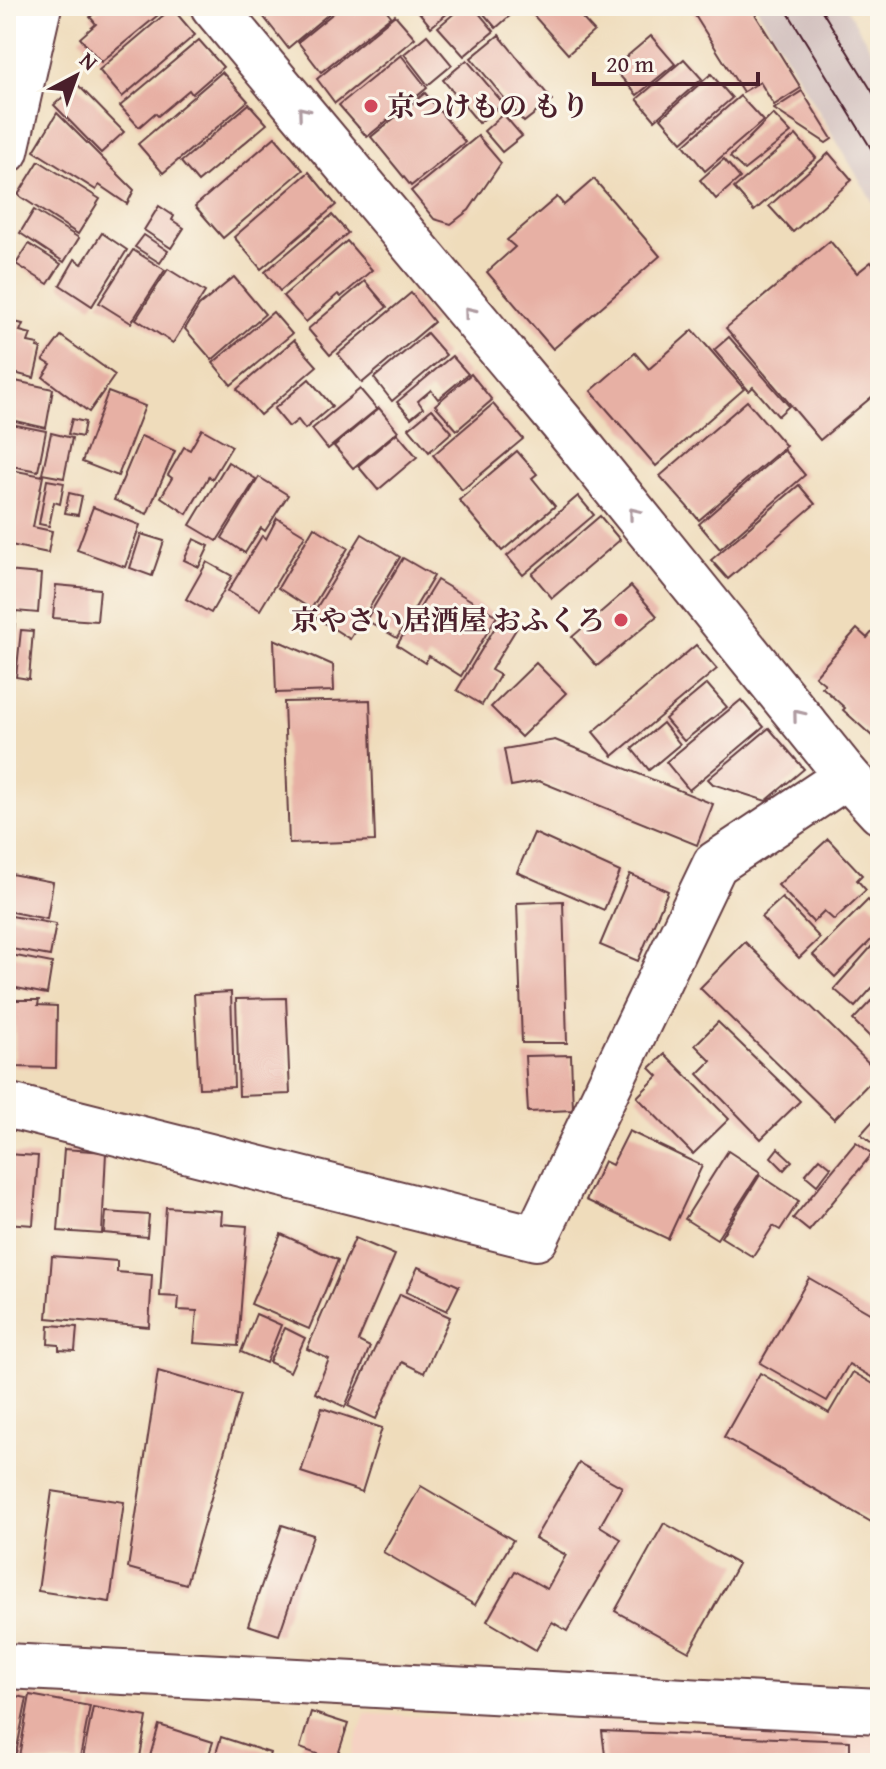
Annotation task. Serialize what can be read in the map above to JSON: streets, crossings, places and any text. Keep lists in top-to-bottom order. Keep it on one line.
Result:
{"places":["京つけもの もり","京やさい居酒屋 おふくろ"],"scale_bar":"20 m","north":"top right"}
